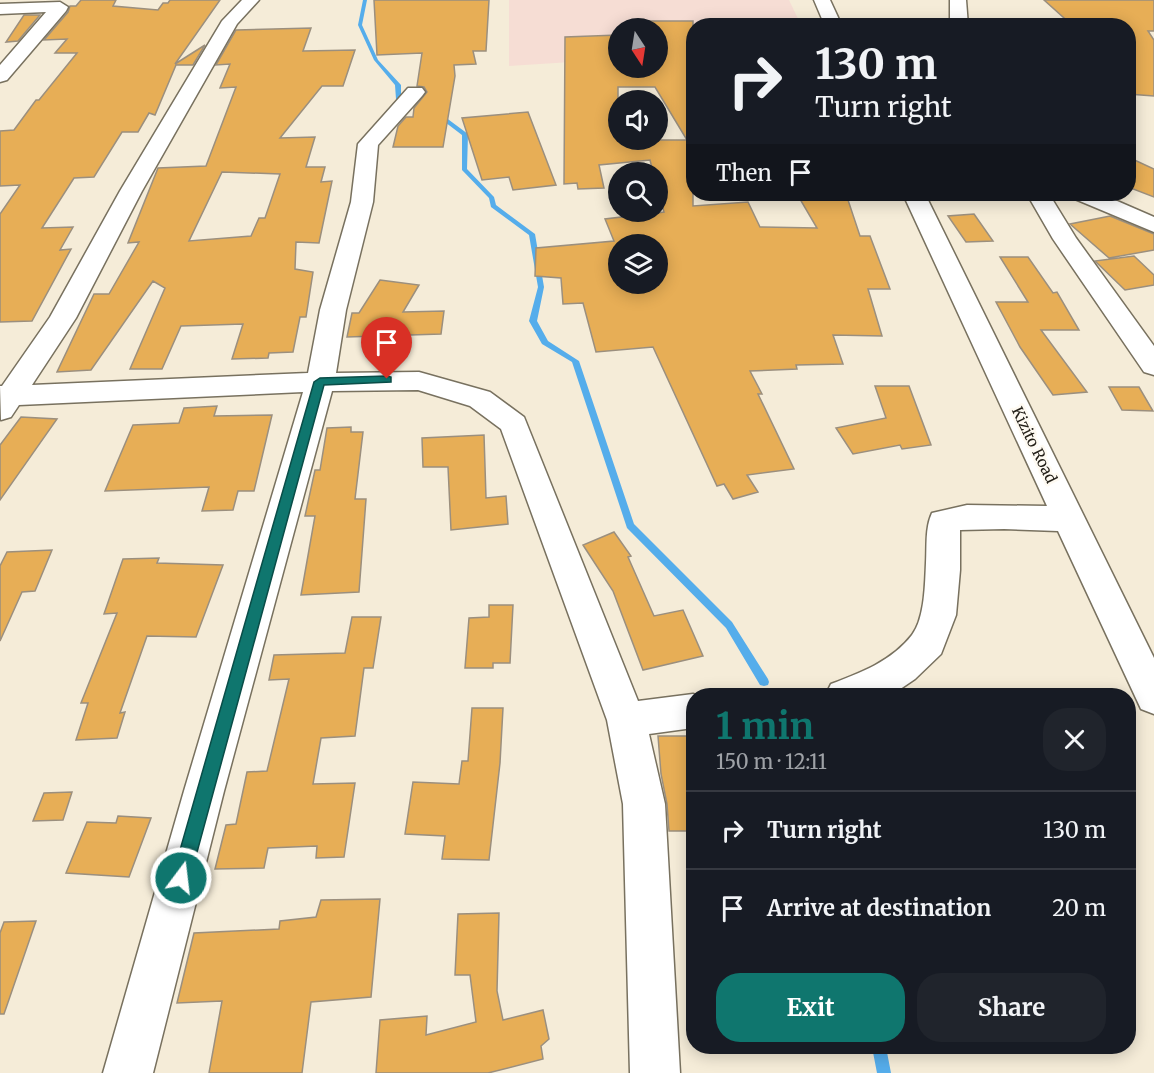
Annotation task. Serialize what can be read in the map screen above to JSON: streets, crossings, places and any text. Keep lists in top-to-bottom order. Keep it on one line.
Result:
{"streets":{"street":["Kizito Road"]},"north":"bottom","page":{"turn":["130 m","Turn right"],"then":"Then","heading":["1 min","150 m · 12:11"],"list":[{"name":"Turn right","value":"130 m"},{"name":"Arrive at destination","value":"20 m"}],"buttons":["Exit","Share"]}}
